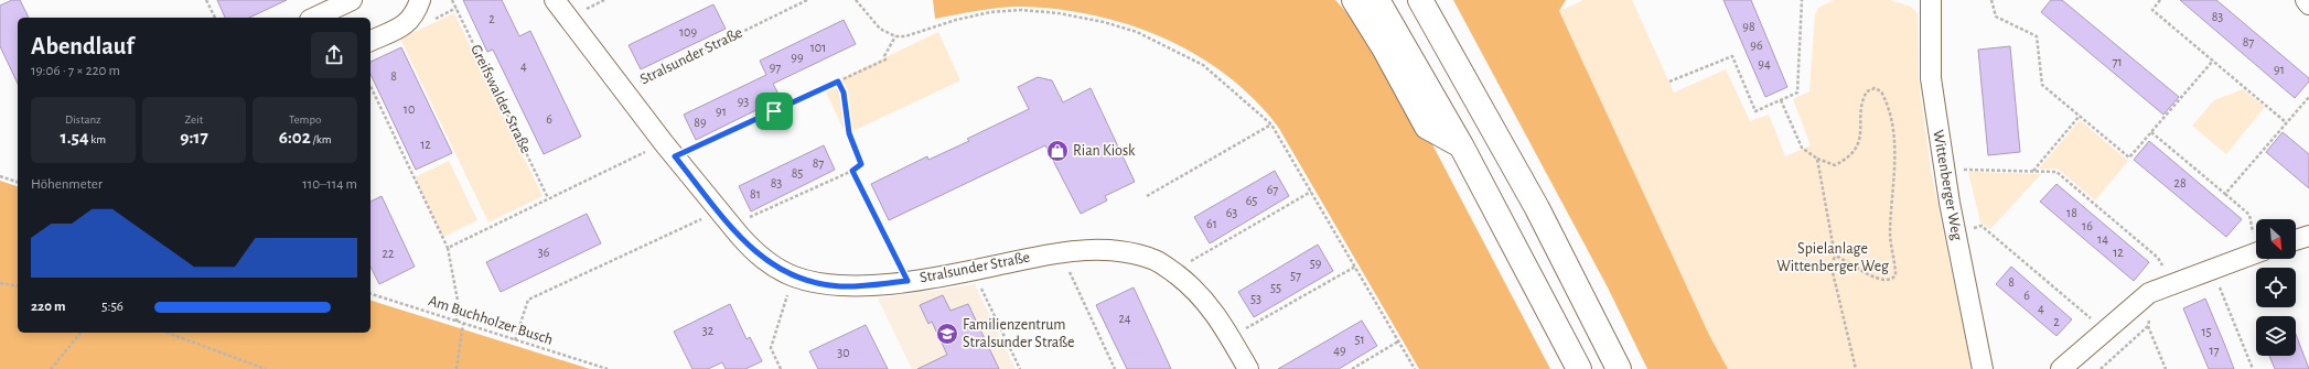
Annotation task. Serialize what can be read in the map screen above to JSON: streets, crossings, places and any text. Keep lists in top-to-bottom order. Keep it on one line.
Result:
{"streets":{"street":["Stralsunder Straße","Wittenberger Weg"],"path":["Greifswalder Straße","Am Buchholzer Busch"]},"parks":["Spielanlage Wittenberger Weg"],"places":{"shop":["Rian Kiosk"],"school or university":["Familienzentrum Stralsunder Straße"]},"house_numbers":["83","2","98","109","87","96","101","99","71","94","4","97","91","8","93","10","91","6","89","12","87","85","83","28","67","81","65","63","18","61","16","14","36","12","22","59","57","8","55","6","53","4","24","2","32","15","51","49","17","30"],"north":"bottom right","page":{"heading":["Abendlauf","19:06 · 7 × 220 m"],"stats":[["Distanz","1.54 km"],["Zeit","9:17"],["Tempo","6:02 /km"]],"chart":["Höhenmeter","110–114 m"],"list":[{"name":"220 m","note":"5:56"}]}}
